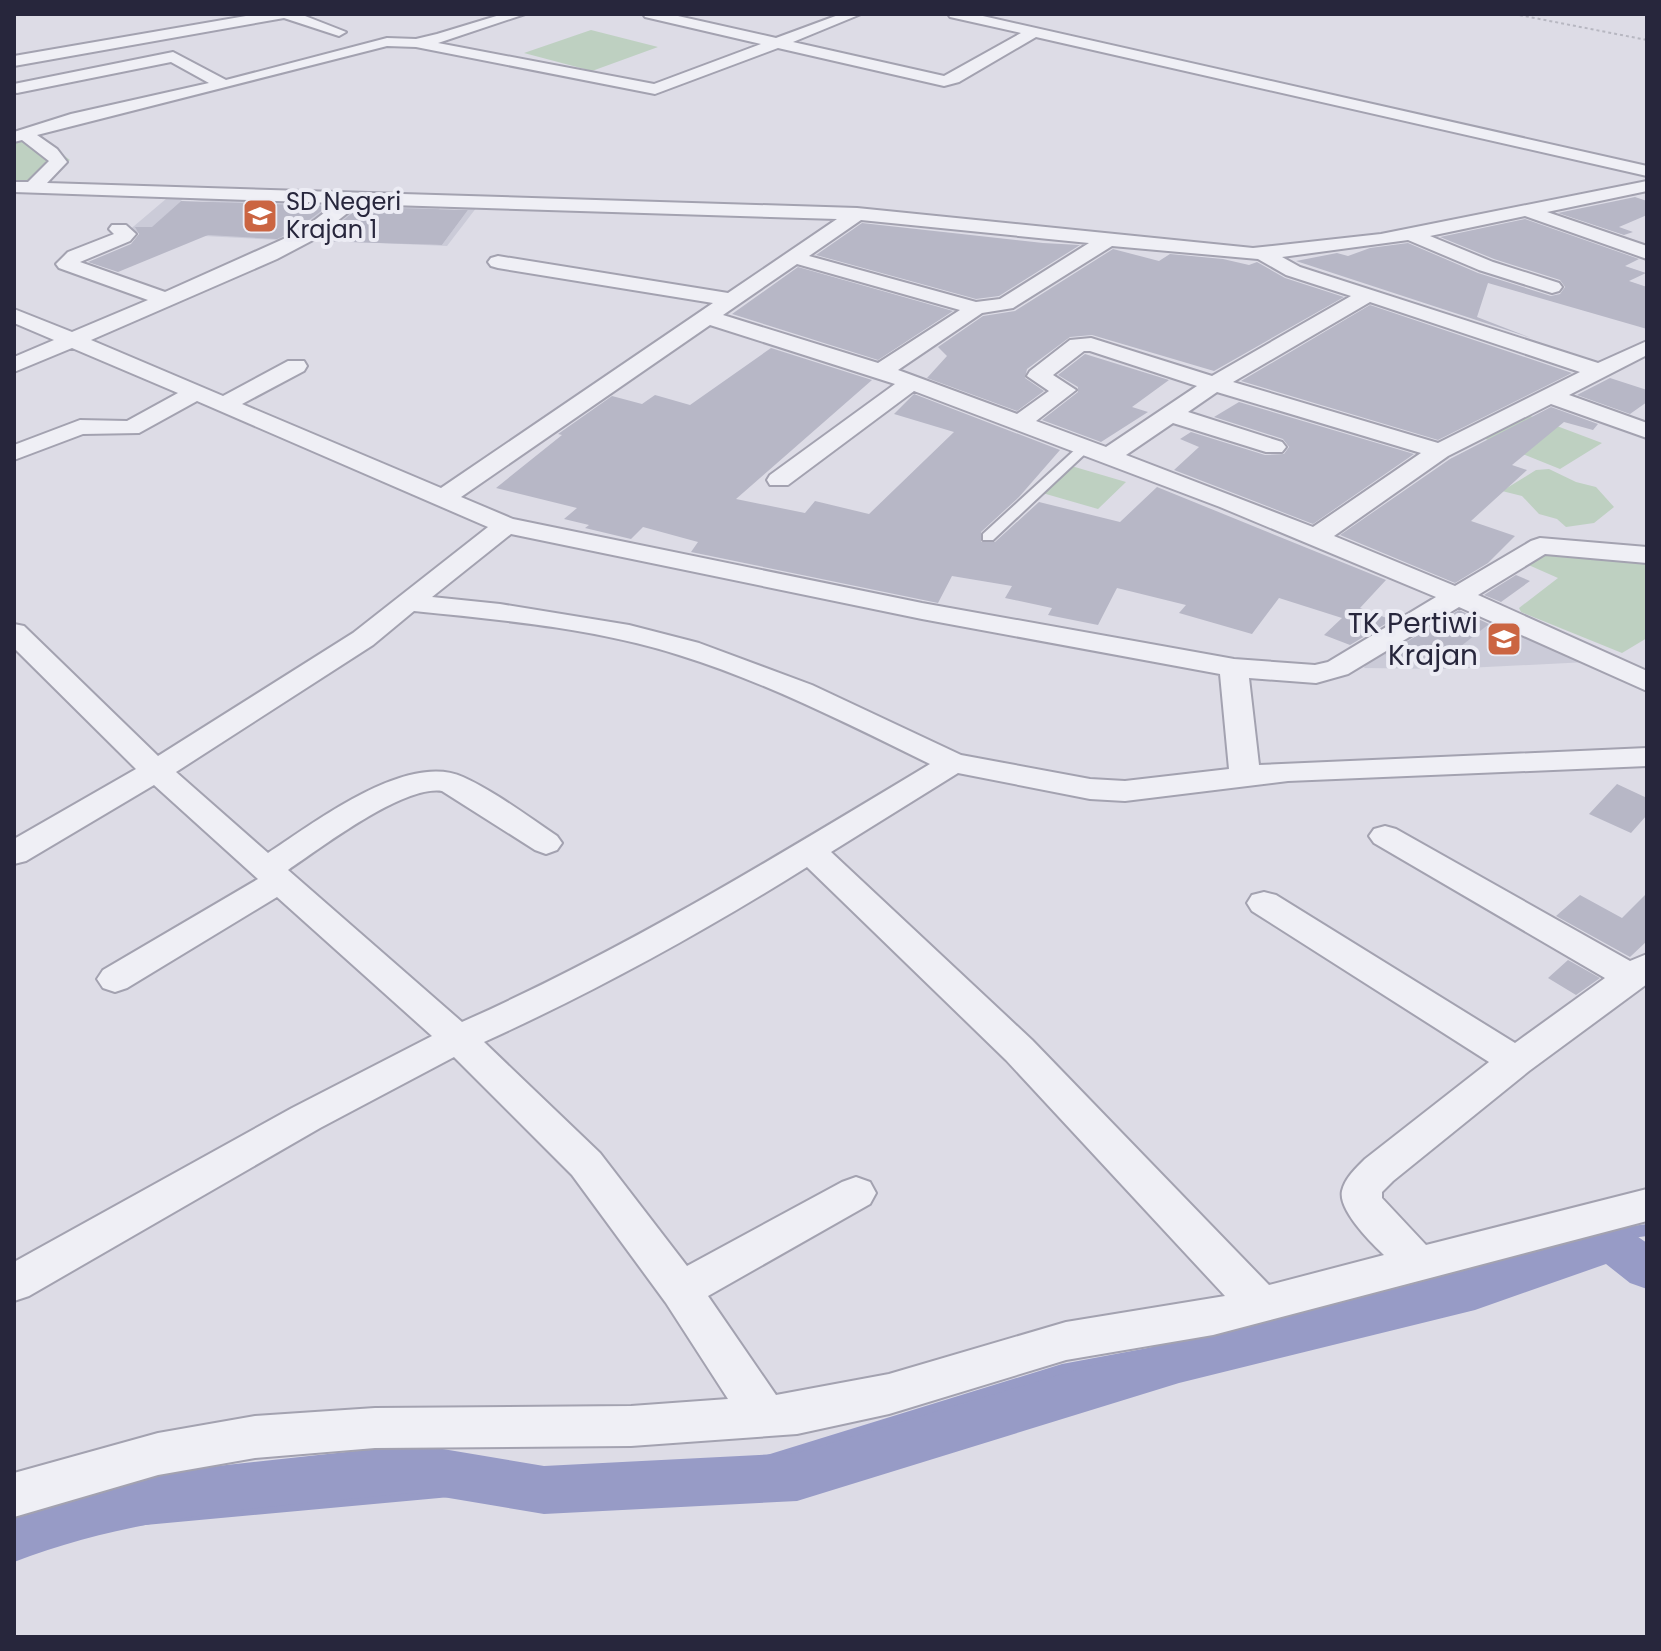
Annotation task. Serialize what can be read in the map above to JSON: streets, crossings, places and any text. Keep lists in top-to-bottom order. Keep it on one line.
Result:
{"places":{"school or university":["SD Negeri Krajan 1","TK Pertiwi Krajan"]}}
